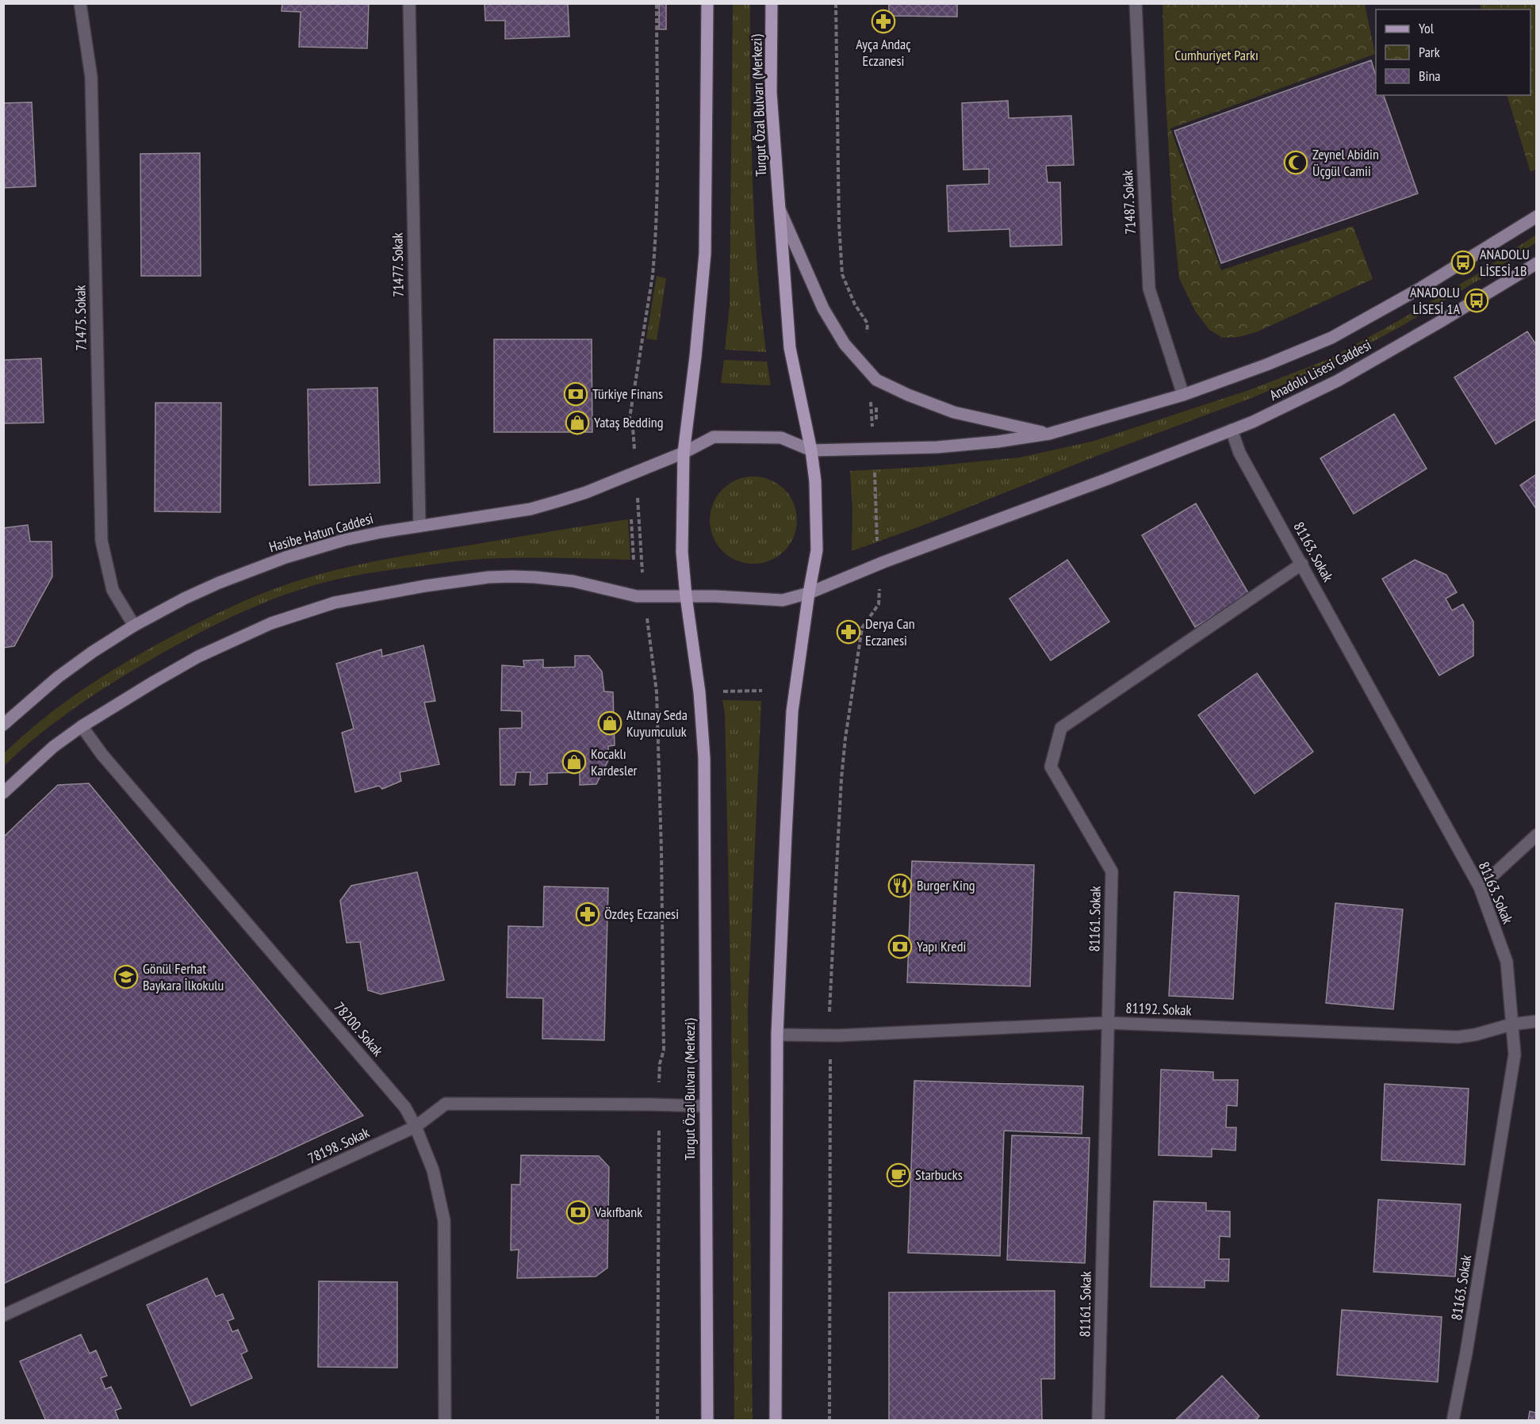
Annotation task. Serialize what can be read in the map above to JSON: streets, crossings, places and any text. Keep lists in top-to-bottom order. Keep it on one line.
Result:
{"streets":{"main road":["Turgut Özal Bulvarı (Merkezi)","Anadolu Lisesi Caddesi","Hasibe Hatun Caddesi"],"street":["71487. Sokak","71477. Sokak","71475. Sokak","81163. Sokak","81161. Sokak","81192. Sokak","78200. Sokak","78198. Sokak"]},"crossings":[["Turgut Özal Bulvarı (Merkezi)","Anadolu Lisesi Caddesi"],["Turgut Özal Bulvarı (Merkezi)","Hasibe Hatun Caddesi"],["Turgut Özal Bulvarı (Merkezi)","81192. Sokak"],["Turgut Özal Bulvarı (Merkezi)","78198. Sokak"],["71487. Sokak","Anadolu Lisesi Caddesi"],["71477. Sokak","Hasibe Hatun Caddesi"],["71475. Sokak","Hasibe Hatun Caddesi"],["Anadolu Lisesi Caddesi","Hasibe Hatun Caddesi"],["Anadolu Lisesi Caddesi","81163. Sokak"],["81163. Sokak","81161. Sokak"],["81163. Sokak","81192. Sokak"],["81161. Sokak","81192. Sokak"],["78200. Sokak","78198. Sokak"]],"parks":["Cumhuriyet Parkı"],"places":{"pharmacy":["Ayça Andaç Eczanesi","Derya Can Eczanesi","Özdeş Eczanesi"],"mosque":["Zeynel Abidin Üçgül Camii"],"bus stop":["ANADOLU LİSESİ 1B","ANADOLU LİSESİ 1A"],"bank":["Türkiye Finans","Yapı Kredi","Vakıfbank"],"shop":["Yataş Bedding","Altınay Seda Kuyumculuk","Kocaklı Kardesler"],"restaurant":["Burger King"],"school or university":["Gönül Ferhat Baykara İlkokulu"],"cafe":["Starbucks"]},"legend":["Yol","Park","Bina"]}
